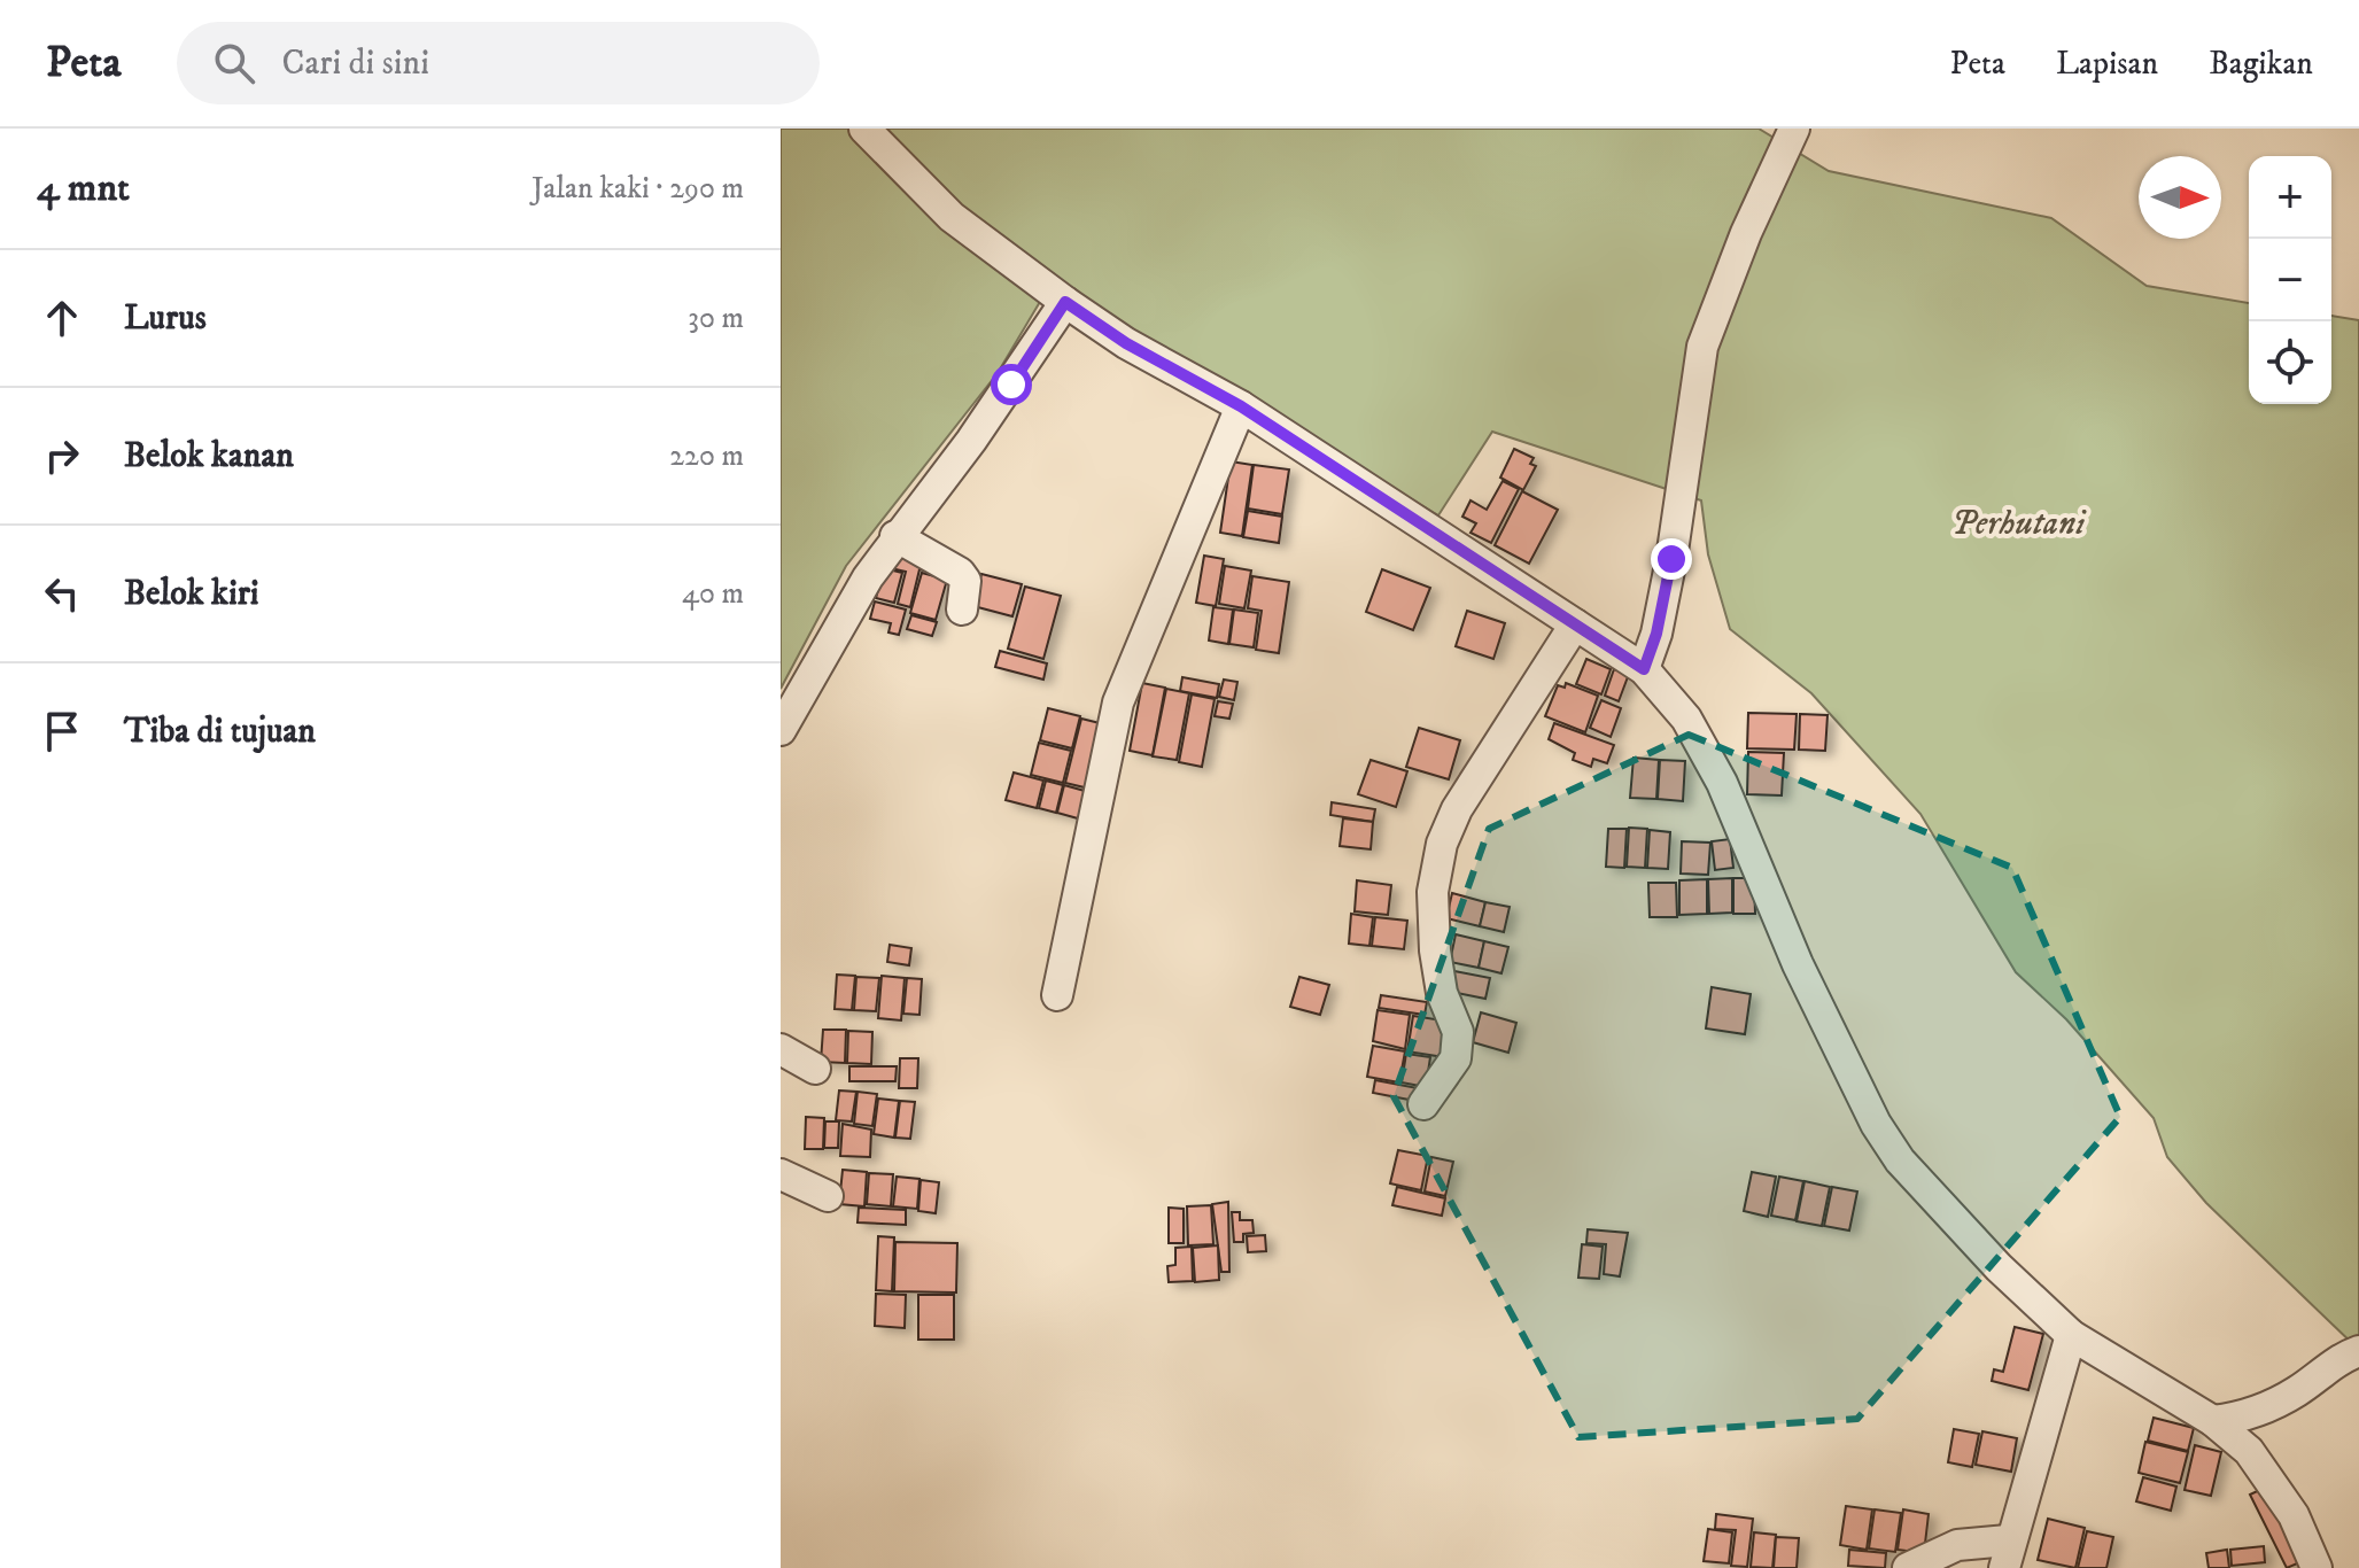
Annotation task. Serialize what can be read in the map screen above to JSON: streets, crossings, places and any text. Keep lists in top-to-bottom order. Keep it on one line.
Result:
{"parks":["Perhutani"],"north":"right","page":{"header":"Peta","search":"Cari di sini","nav":["Peta","Lapisan","Bagikan"],"heading":["4 mnt","Jalan kaki · 290 m"],"map_buttons":["+","−"],"list":[["Lurus","30 m"],["Belok kanan","220 m"],["Belok kiri","40 m"],"Tiba di tujuan"]}}
